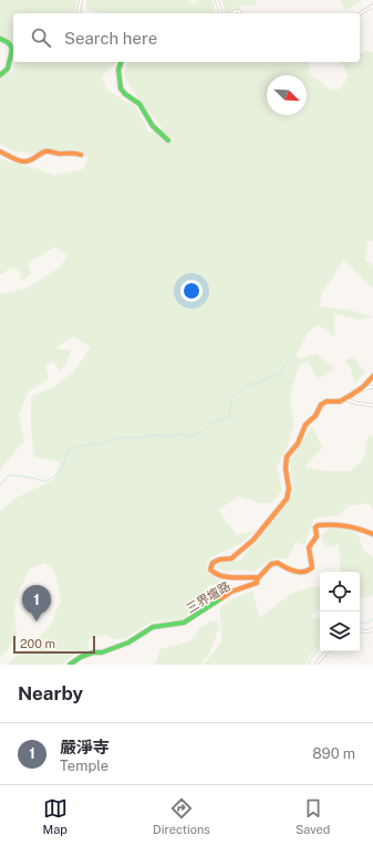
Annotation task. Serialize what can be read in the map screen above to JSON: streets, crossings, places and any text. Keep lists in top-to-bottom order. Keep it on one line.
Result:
{"streets":{"street":["三界壇路"]},"scale_bar":"200 m","north":"bottom right","page":{"search":"Search here","pins":"1","scale":"200 m","heading":"Nearby","list":[{"mark":"1","name":"嚴淨寺","note":"Temple","value":"890 m"}],"nav":["Map","Directions","Saved"]}}
